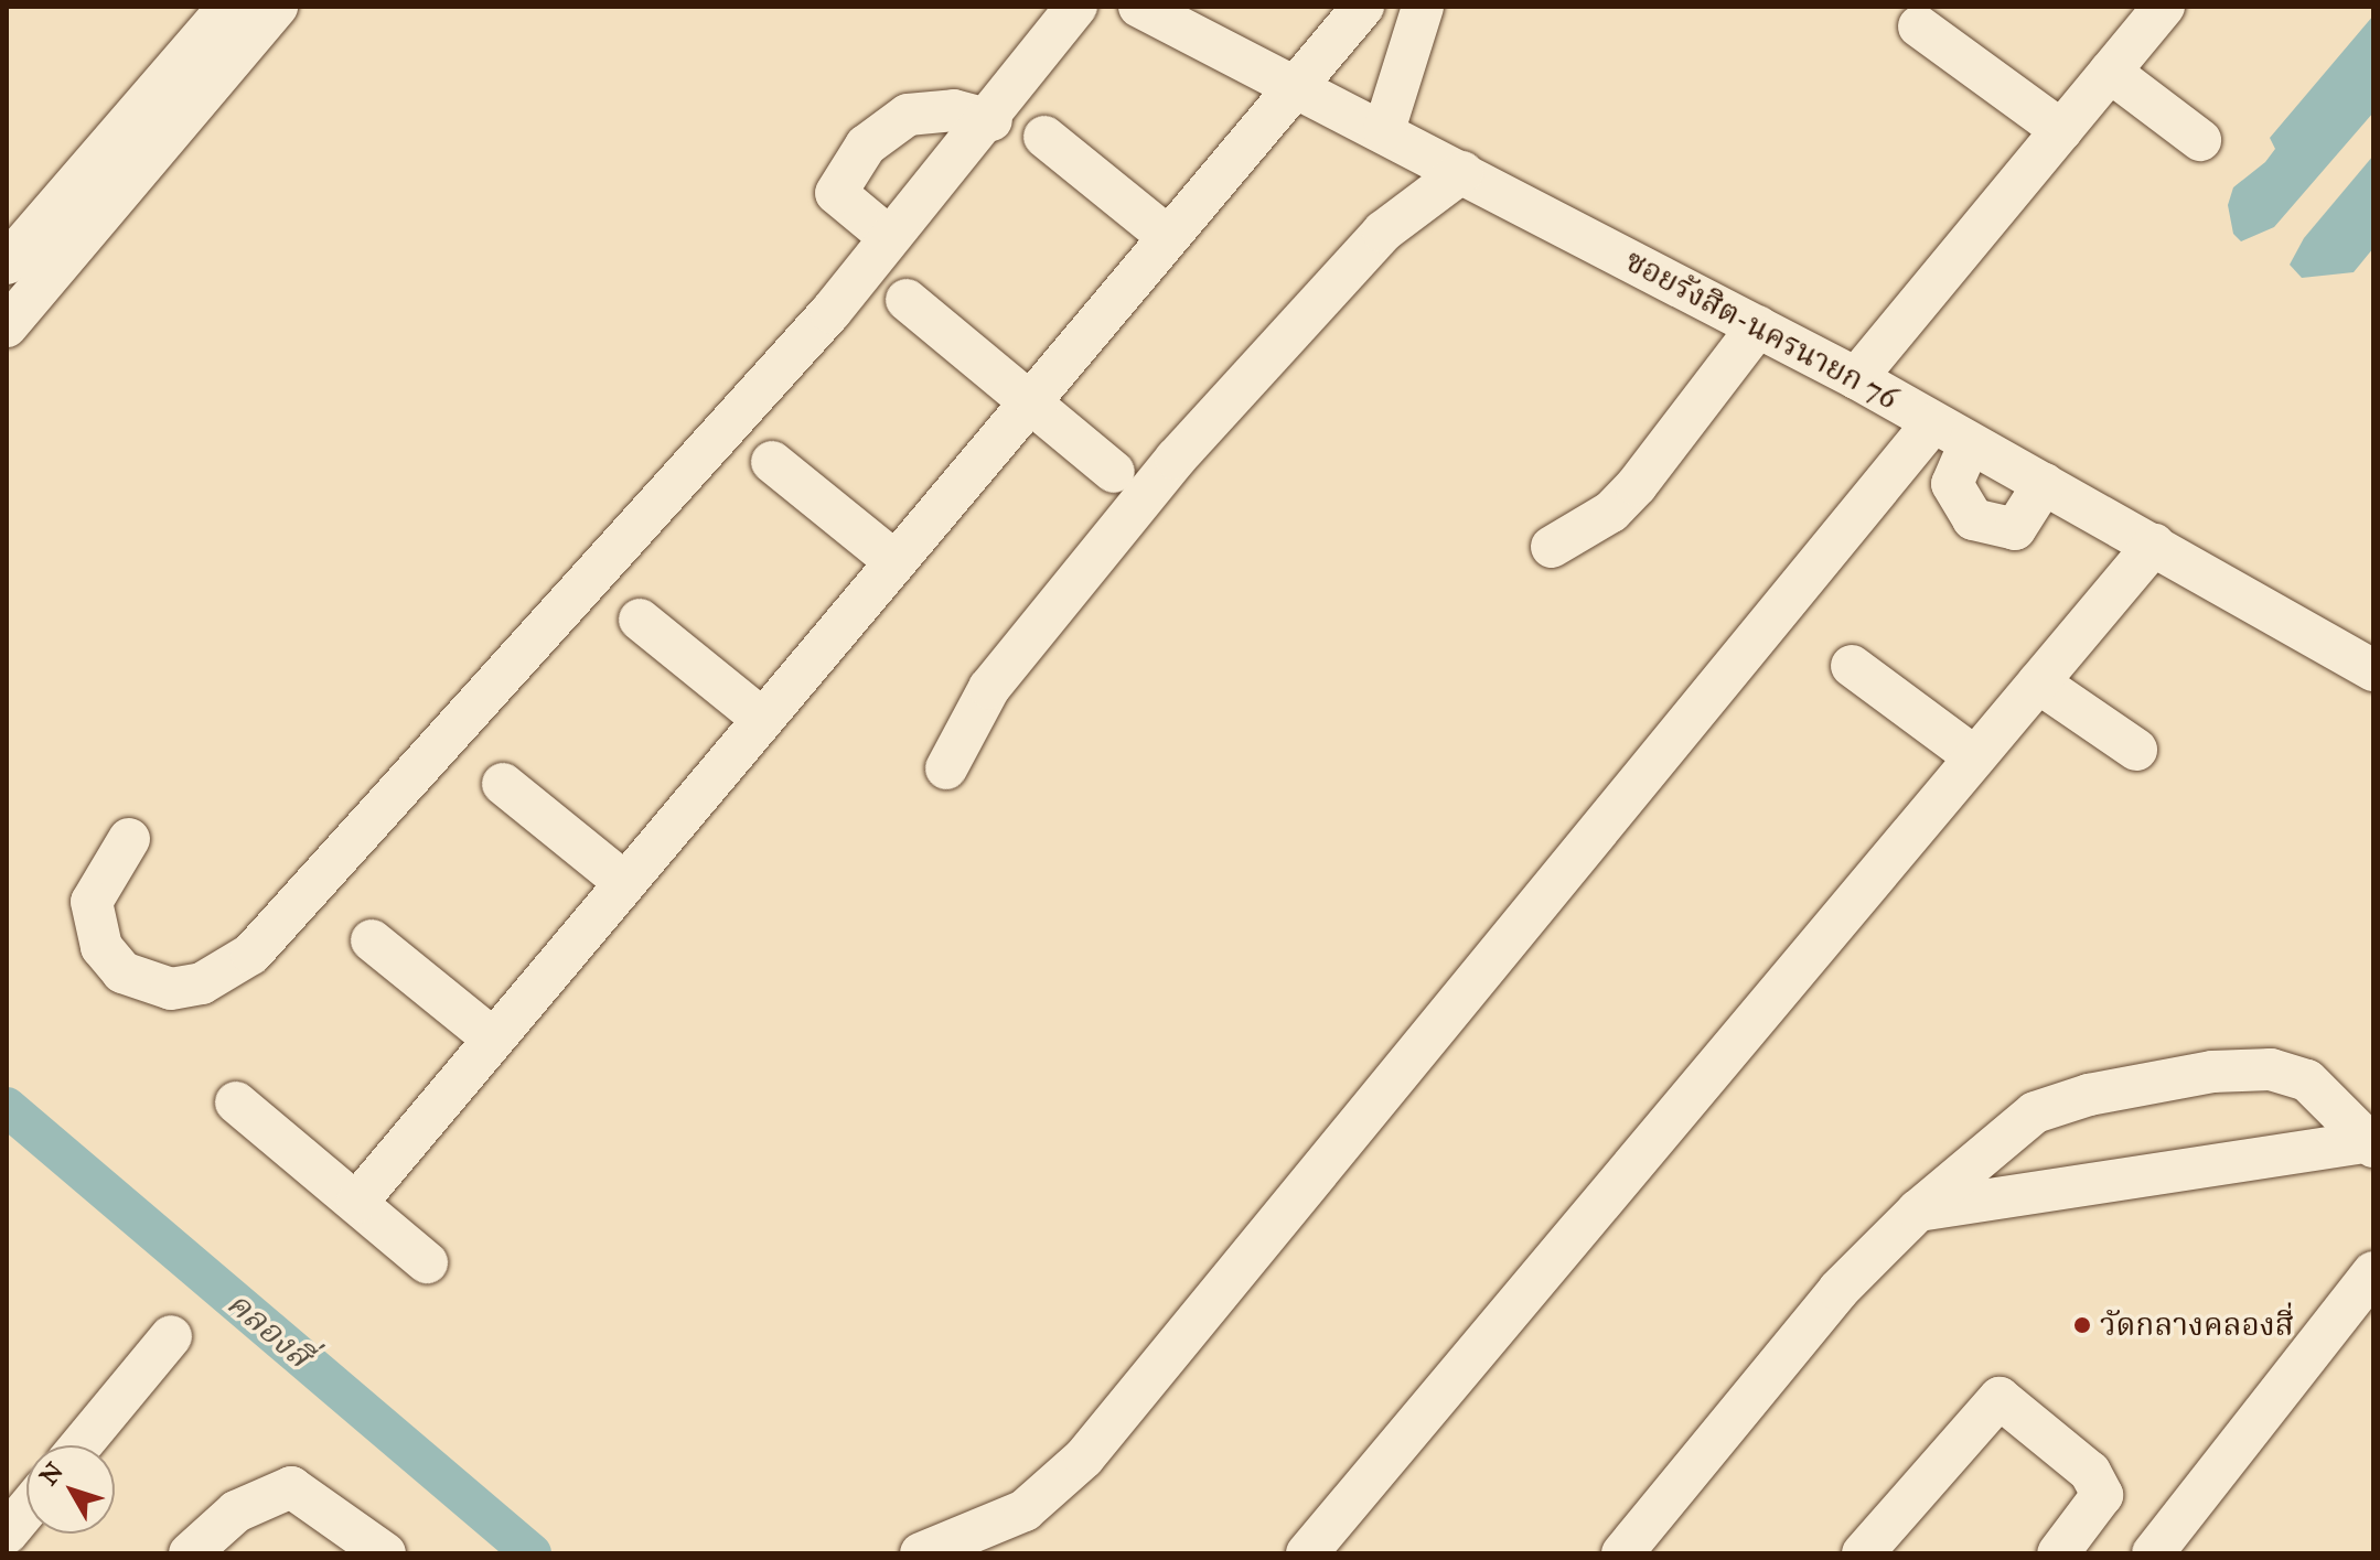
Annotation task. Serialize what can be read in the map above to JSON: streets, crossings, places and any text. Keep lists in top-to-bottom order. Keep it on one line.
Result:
{"streets":{"street":["ซอยรังสิต-นครนายก 76"]},"water":["คลองสี่"],"places":["วัดกลางคลองสี่"],"north":"top left"}
